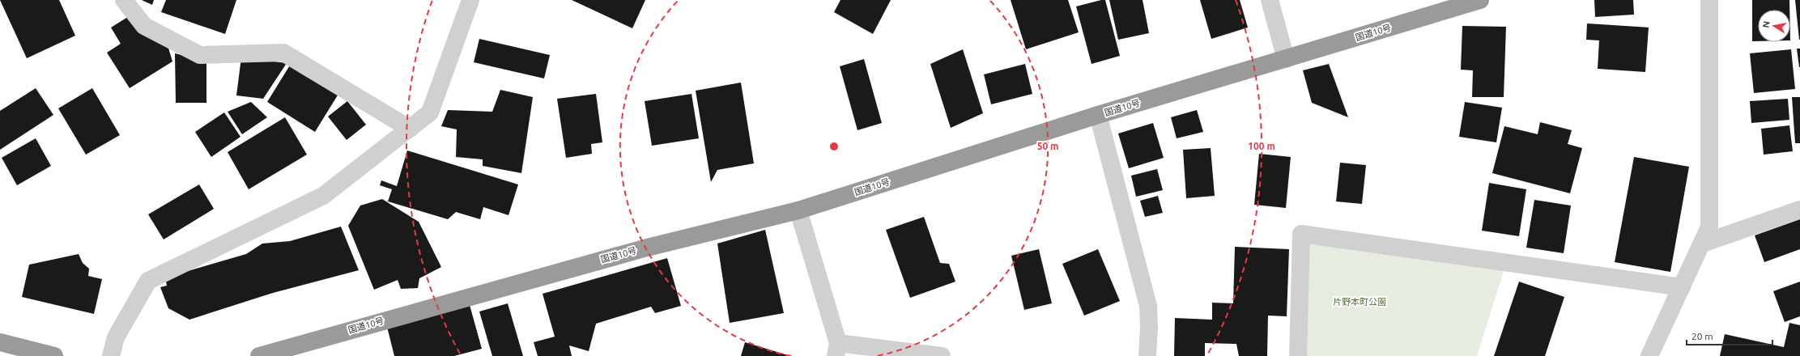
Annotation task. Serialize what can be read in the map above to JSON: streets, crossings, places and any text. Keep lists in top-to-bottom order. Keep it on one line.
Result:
{"streets":{"highway":["国道10号"]},"parks":["片野本町公園"],"scale_bar":"20 m","north":"left","rings":["50 m","100 m"]}
